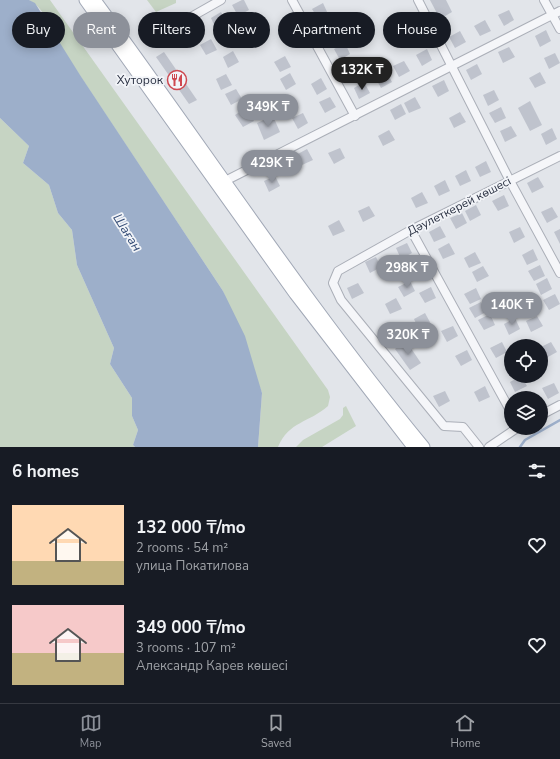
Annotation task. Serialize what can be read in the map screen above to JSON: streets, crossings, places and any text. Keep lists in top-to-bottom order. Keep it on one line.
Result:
{"streets":{"street":["Дәулеткерей көшесі"]},"water":["Шаған"],"places":{"restaurant":["Хуторок"]},"page":{"chip":["Buy","Rent","Filters","New","Apartment","House"],"price":["132K ₸","349K ₸","429K ₸","298K ₸","140K ₸","320K ₸"],"heading":"6 homes","list":[{"name":"132 000 ₸/mo","note":"2 rooms · 54 m² · улица Покатилова"},{"name":"349 000 ₸/mo","note":"3 rooms · 107 m² · Александр Карев көшесі"}],"tabs":["Map","Saved","Home"]}}
